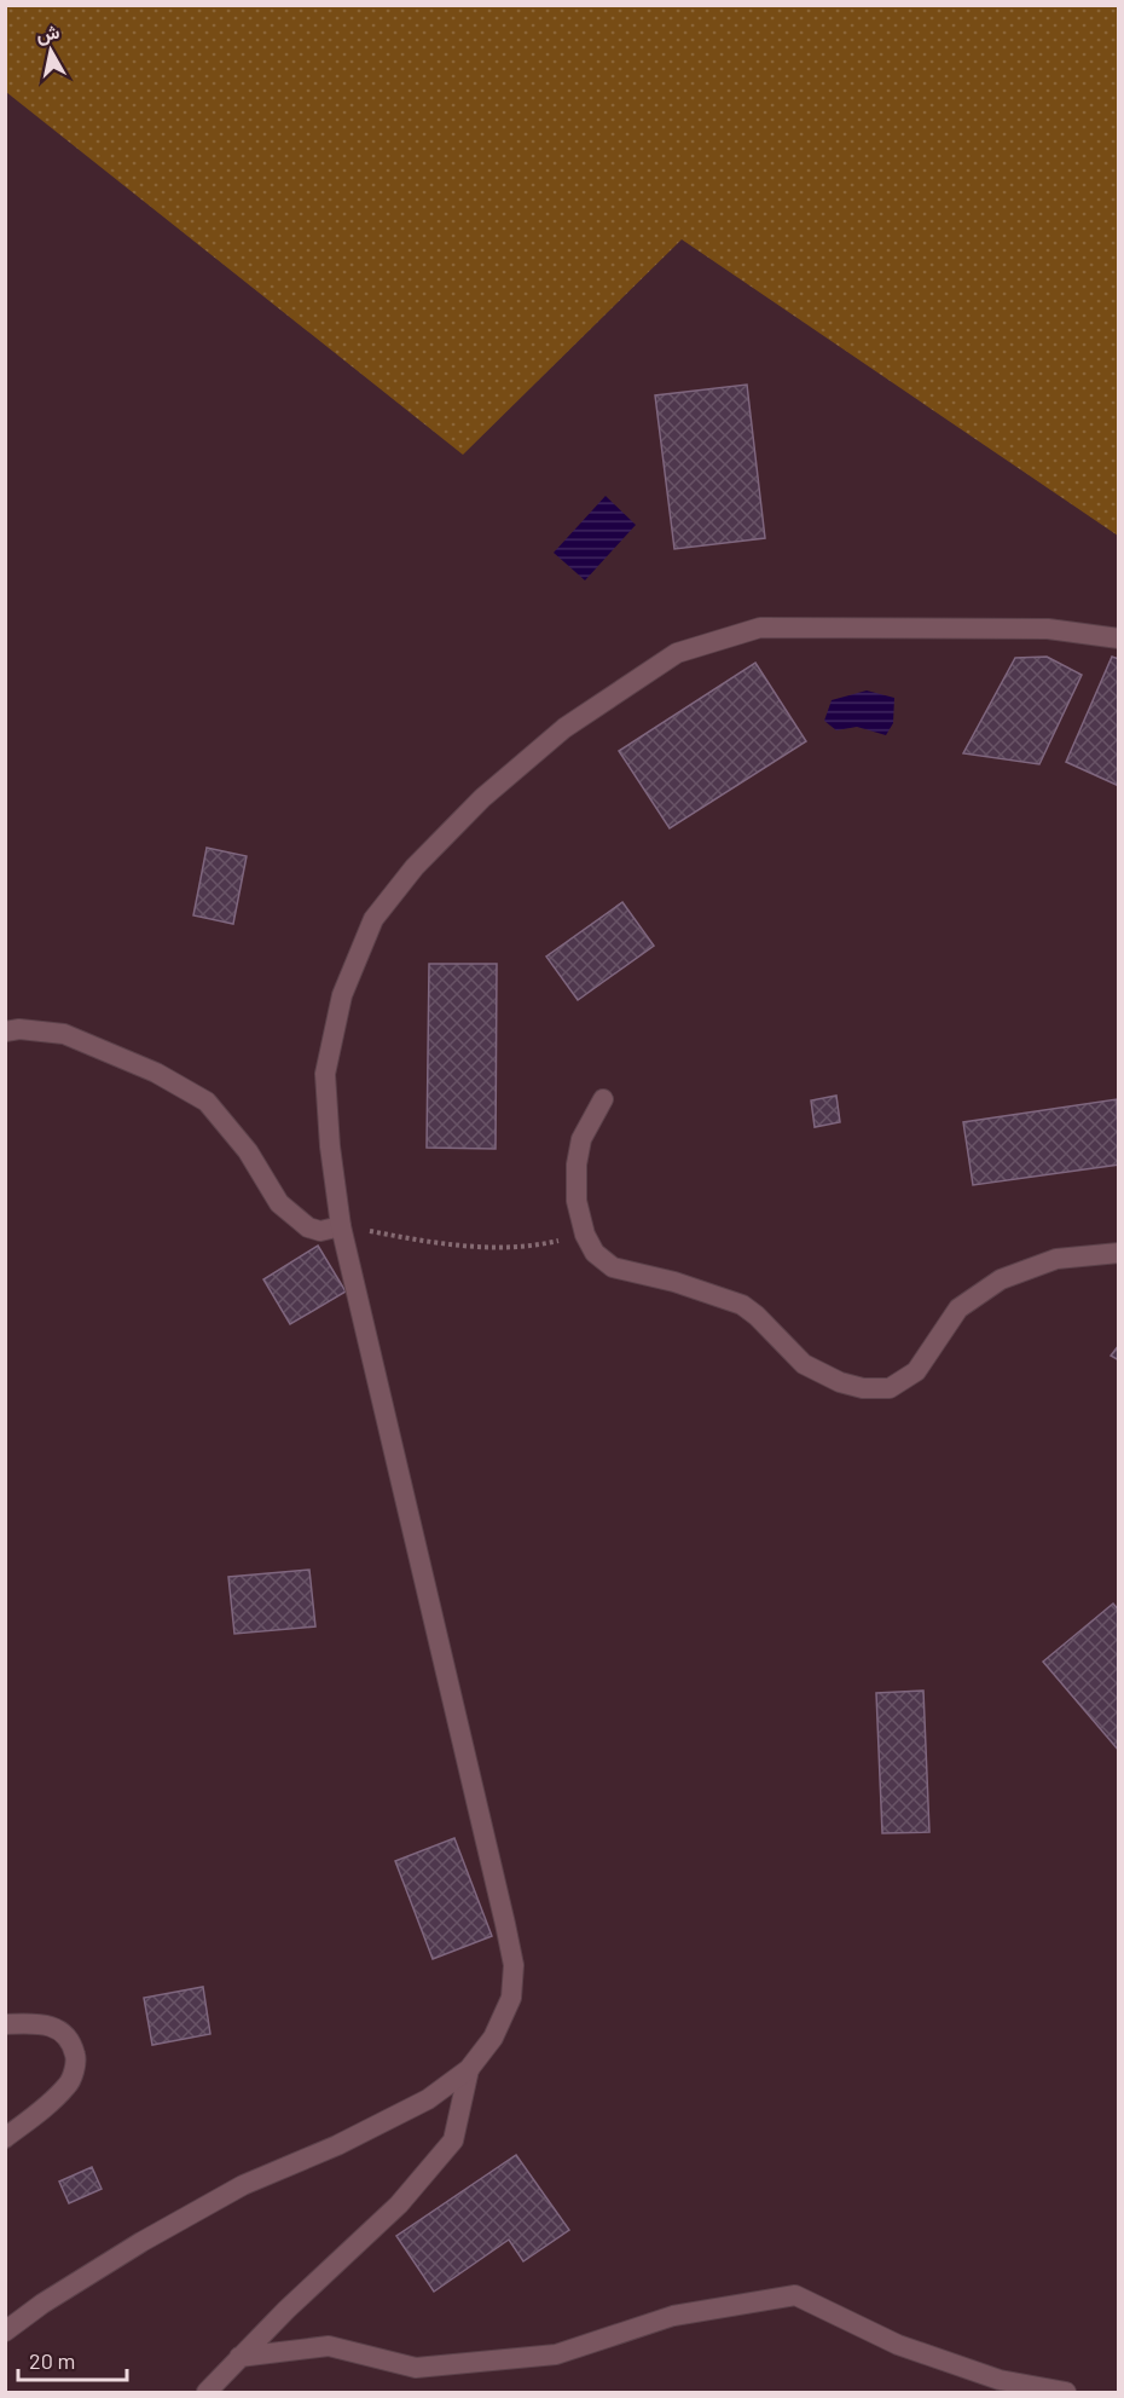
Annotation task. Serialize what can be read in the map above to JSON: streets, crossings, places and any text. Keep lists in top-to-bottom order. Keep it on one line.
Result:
{"scale_bar":"20 m","north":"top"}
